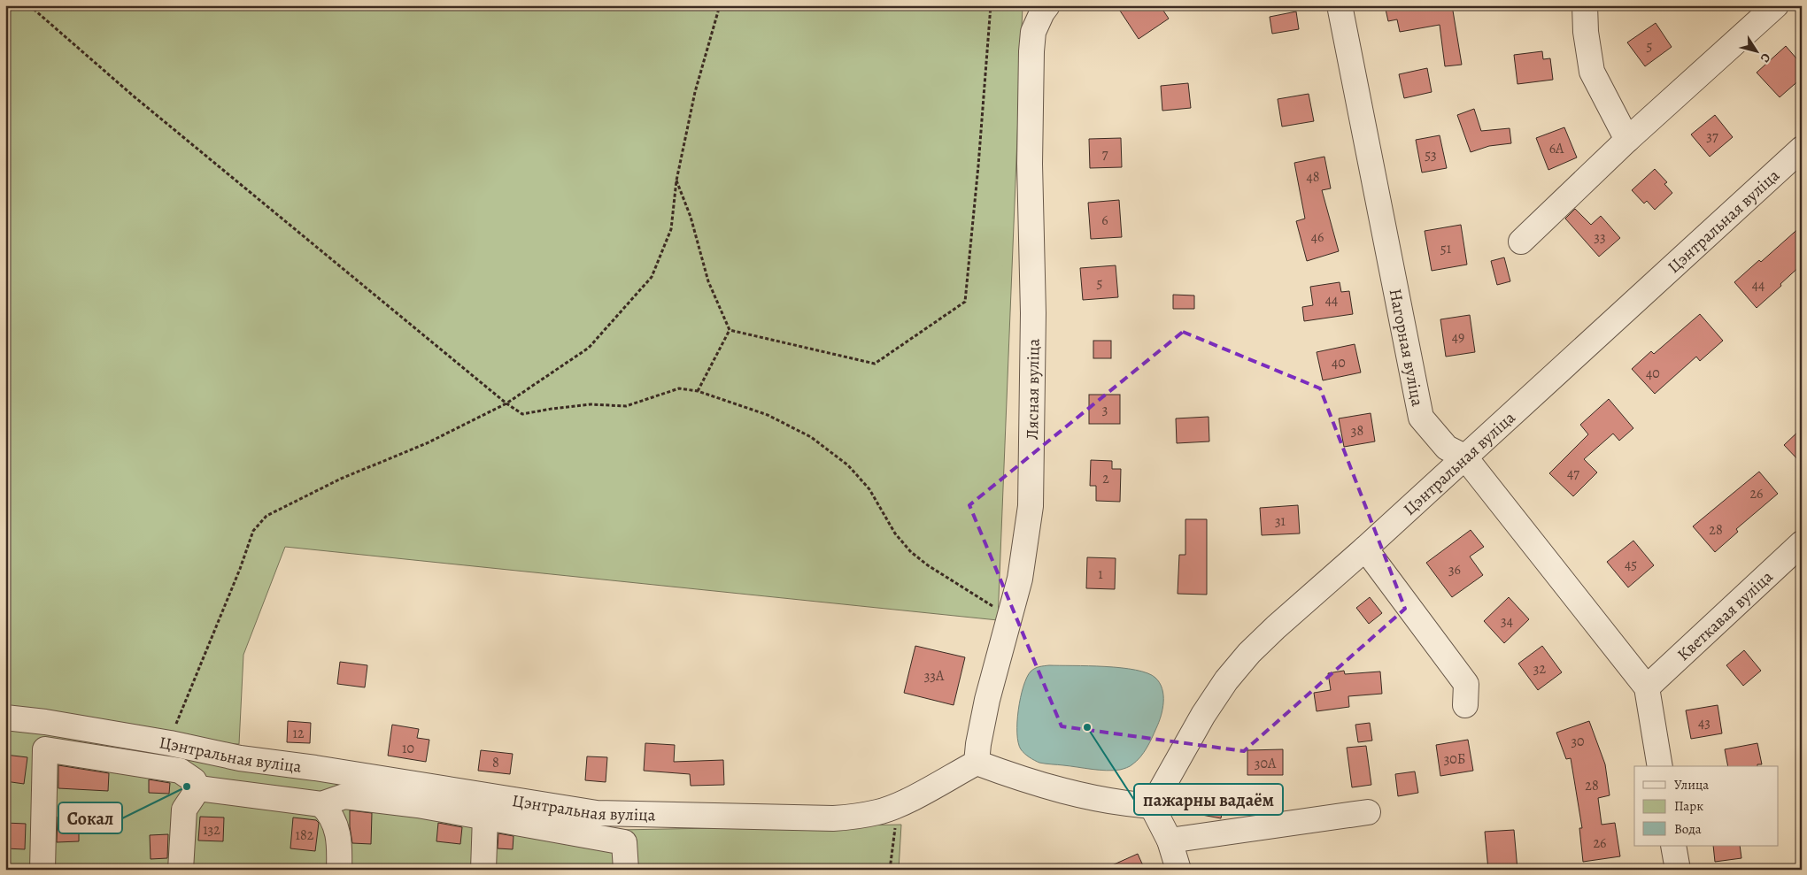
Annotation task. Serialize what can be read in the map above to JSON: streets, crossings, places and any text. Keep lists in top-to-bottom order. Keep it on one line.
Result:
{"streets":{"street":["Цэнтральная вуліца","Нагорная вуліца","Лясная вуліца","Кветкавая вуліца"]},"crossings":[["Цэнтральная вуліца","Нагорная вуліца"],["Цэнтральная вуліца","Лясная вуліца"],["Нагорная вуліца","Кветкавая вуліца"]],"places":["пажарны вадаём","Сокал"],"house_numbers":["5","37","6А","7","53","48","6","46","33","51","5","44","44","49","40","40","3","38","47","2","26","31","28","45","36","1","34","32","33А","43","12","30","10","30Б","8","30А","28","132","182","26"],"legend":["Улица","Парк","Вода"],"north":"bottom right"}
